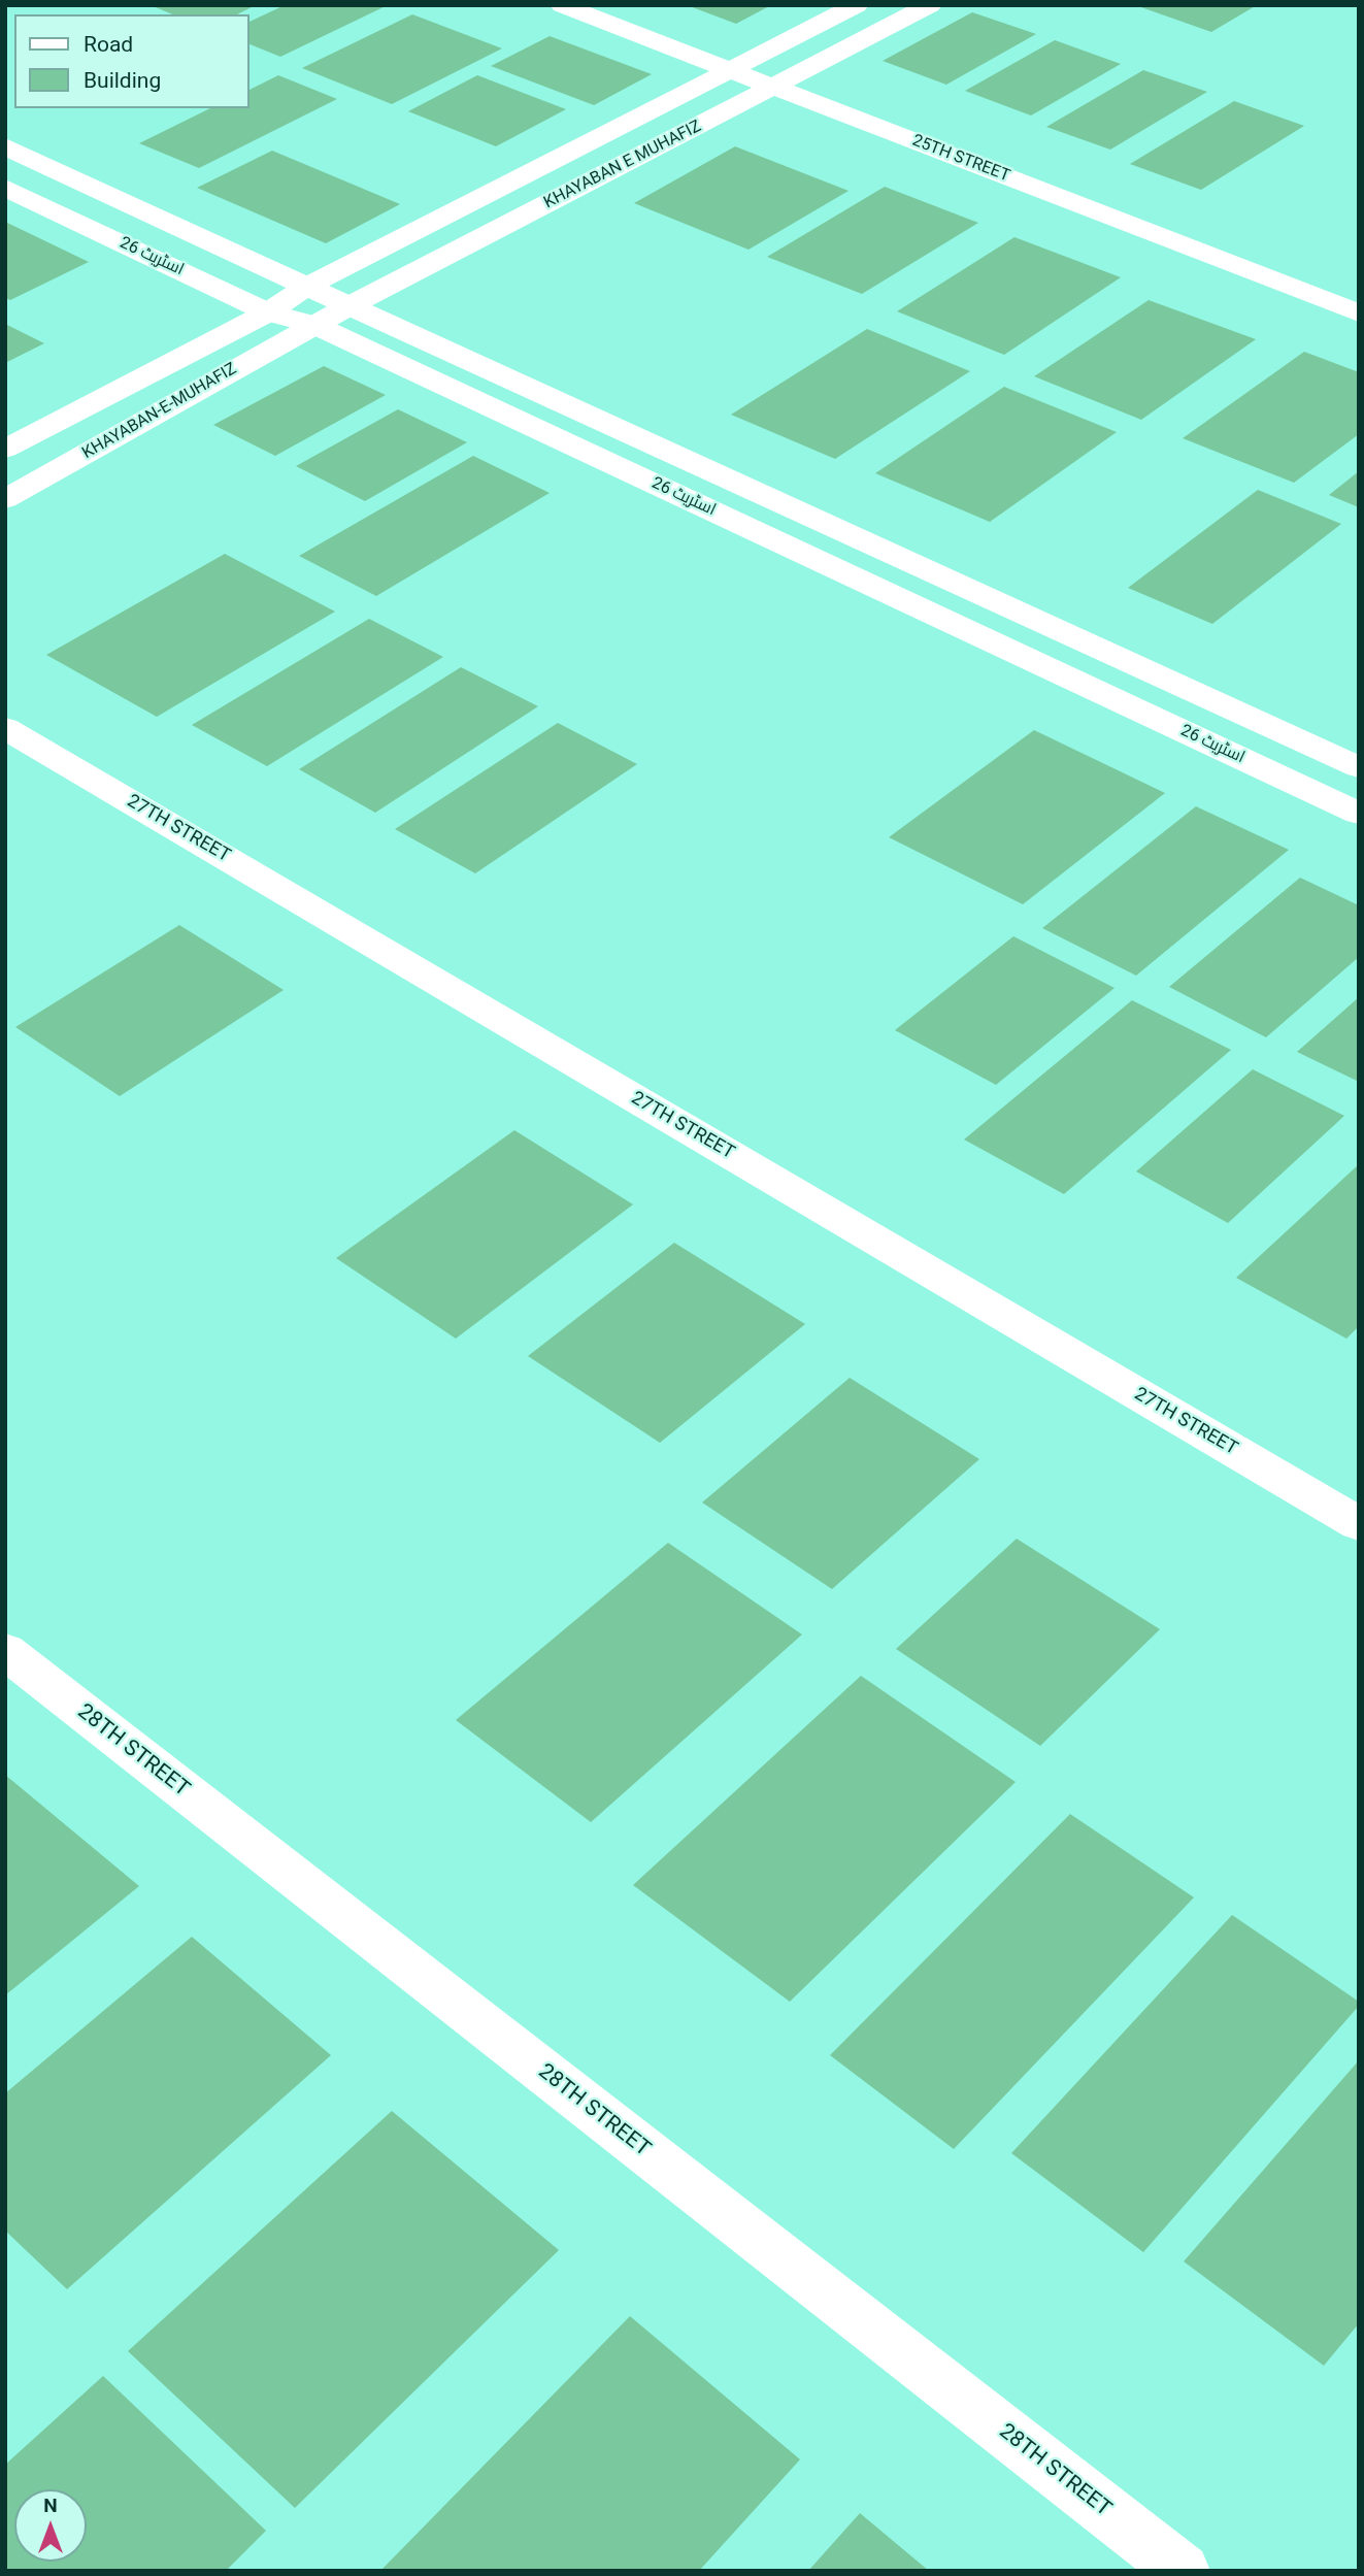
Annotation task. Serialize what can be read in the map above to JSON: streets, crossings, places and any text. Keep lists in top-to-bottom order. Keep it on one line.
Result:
{"streets":{"street":["25TH STREET","KHAYABAN E MUHAFIZ","اسٹریٹ 26","KHAYABAN-E-MUHAFIZ","27TH STREET","28TH STREET"]},"crossings":[["25TH STREET","KHAYABAN E MUHAFIZ"],["KHAYABAN E MUHAFIZ","اسٹریٹ 26"],["KHAYABAN E MUHAFIZ","KHAYABAN-E-MUHAFIZ"],["اسٹریٹ 26","KHAYABAN-E-MUHAFIZ"]],"legend":["Road","Building"],"north":"top"}
